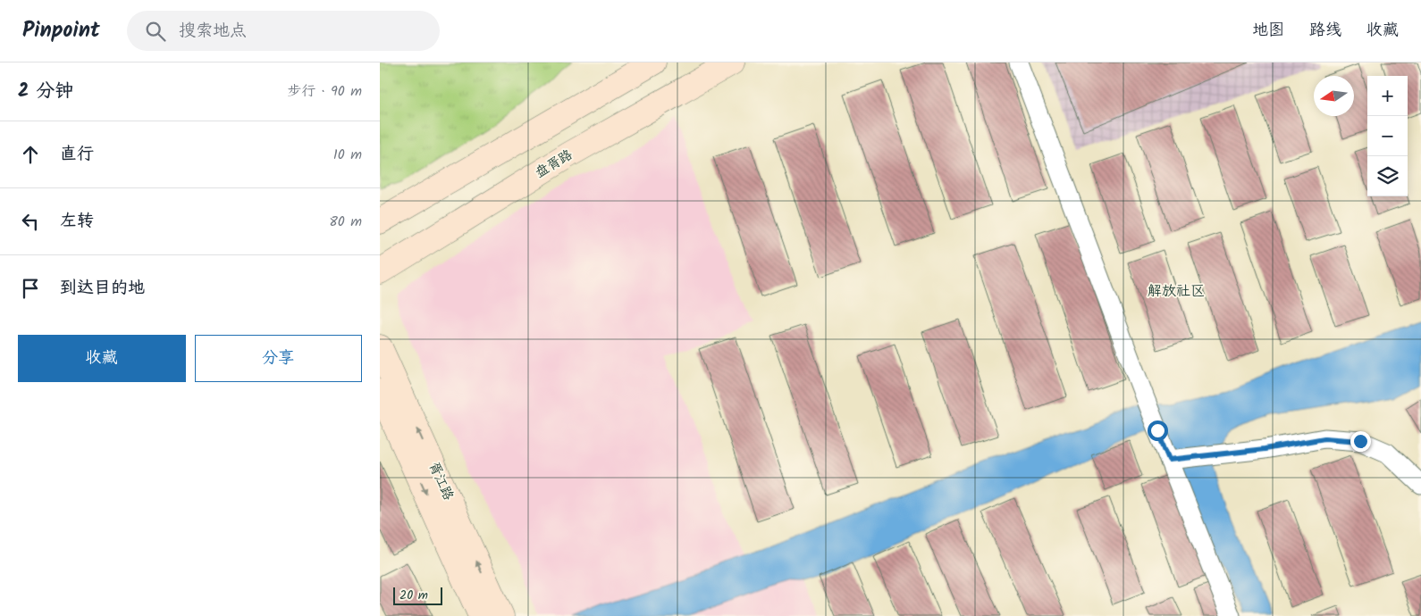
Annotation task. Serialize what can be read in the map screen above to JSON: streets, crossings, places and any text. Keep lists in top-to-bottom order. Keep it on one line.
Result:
{"streets":{"main road":["盘胥路","胥江路"]},"districts":["解放社区"],"scale_bar":"20 m","north":"left","page":{"header":"Pinpoint","search":"搜索地点","nav":["地图","路线","收藏"],"heading":["2 分钟","步行 · 90 m"],"map_buttons":["+","−"],"list":[["直行","10 m"],["左转","80 m"],"到达目的地"],"buttons":["收藏","分享"],"scale":"20 m"}}
